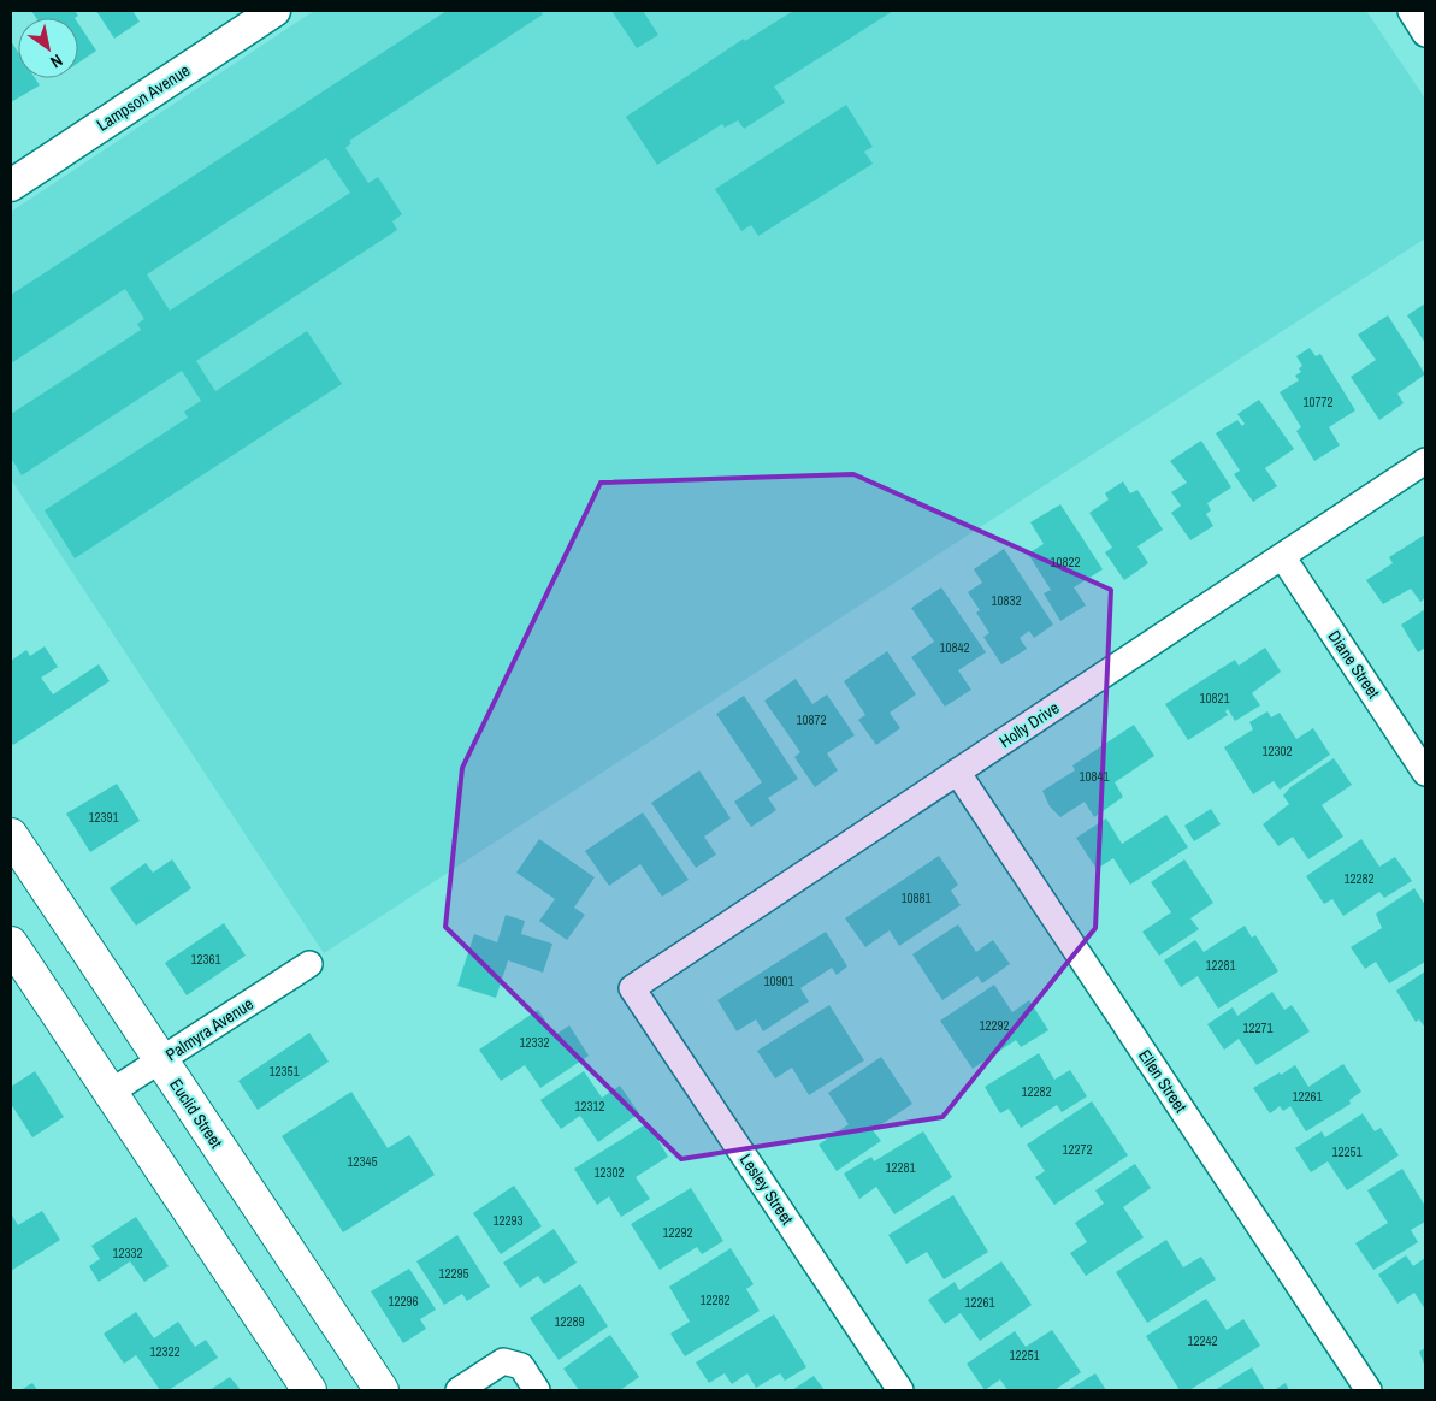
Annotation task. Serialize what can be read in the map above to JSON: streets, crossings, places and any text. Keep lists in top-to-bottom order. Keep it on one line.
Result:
{"streets":{"main road":["Euclid Street"],"street":["Lampson Avenue","Diane Street","Holly Drive","Palmyra Avenue","Ellen Street","Lesley Street"]},"crossings":[["Diane Street","Holly Drive"],["Holly Drive","Ellen Street"],["Holly Drive","Lesley Street"],["Palmyra Avenue","Euclid Street"]],"house_numbers":["10772","10822","10832","10842","10821","10872","12302","10841","12391","12282","10881","12361","12281","10901","12292","12271","12332","12351","12282","12261","12312","12272","12251","12345","12281","12302","12293","12292","12332","12295","12282","12296","12261","12289","12242","12322","12251"],"north":"bottom right"}
